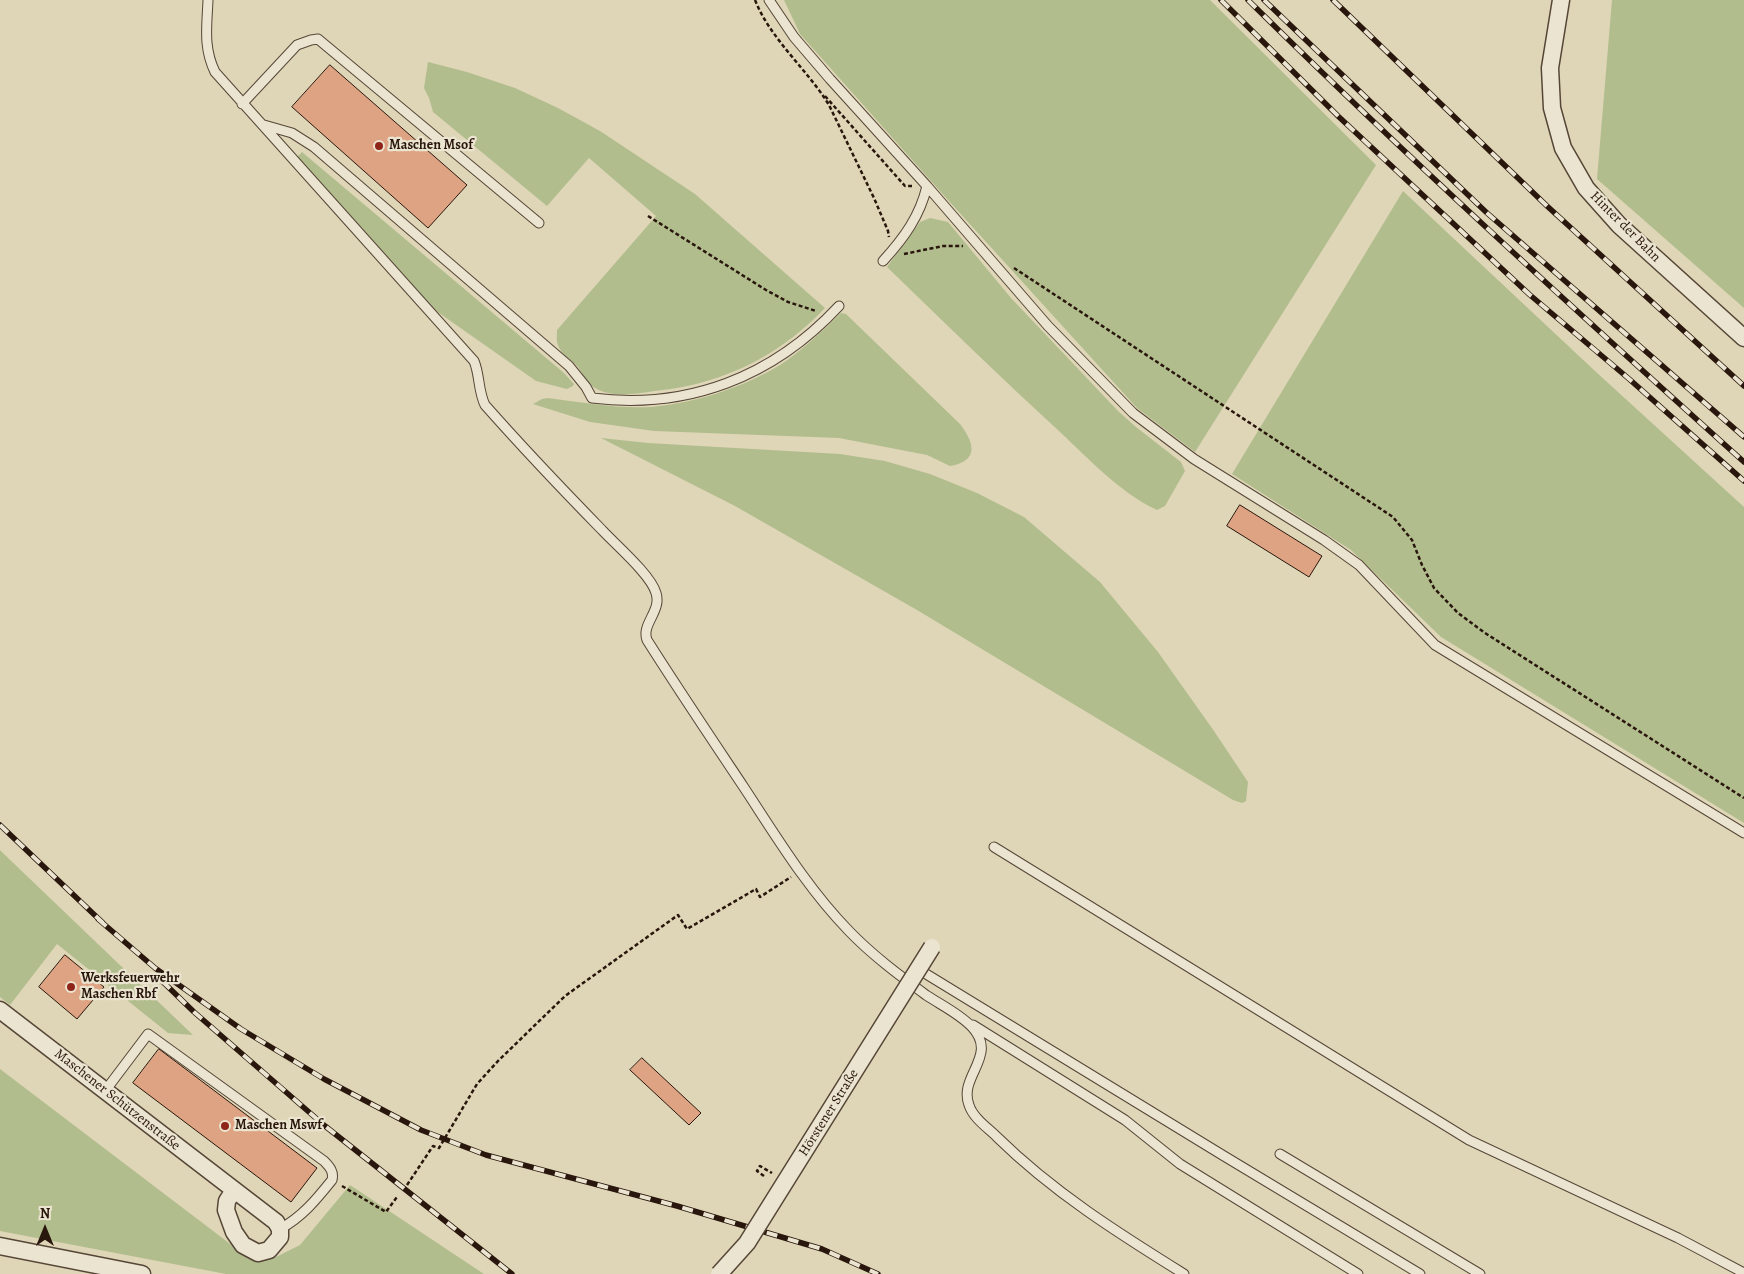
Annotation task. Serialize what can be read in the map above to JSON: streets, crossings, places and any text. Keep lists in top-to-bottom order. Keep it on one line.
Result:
{"streets":{"street":["Hinter der Bahn","Maschener Schützenstraße","Hörstener Straße"]},"places":["Maschen Msof","Werksfeuerwehr Maschen Rbf","Maschen Mswf"],"north":"top"}
